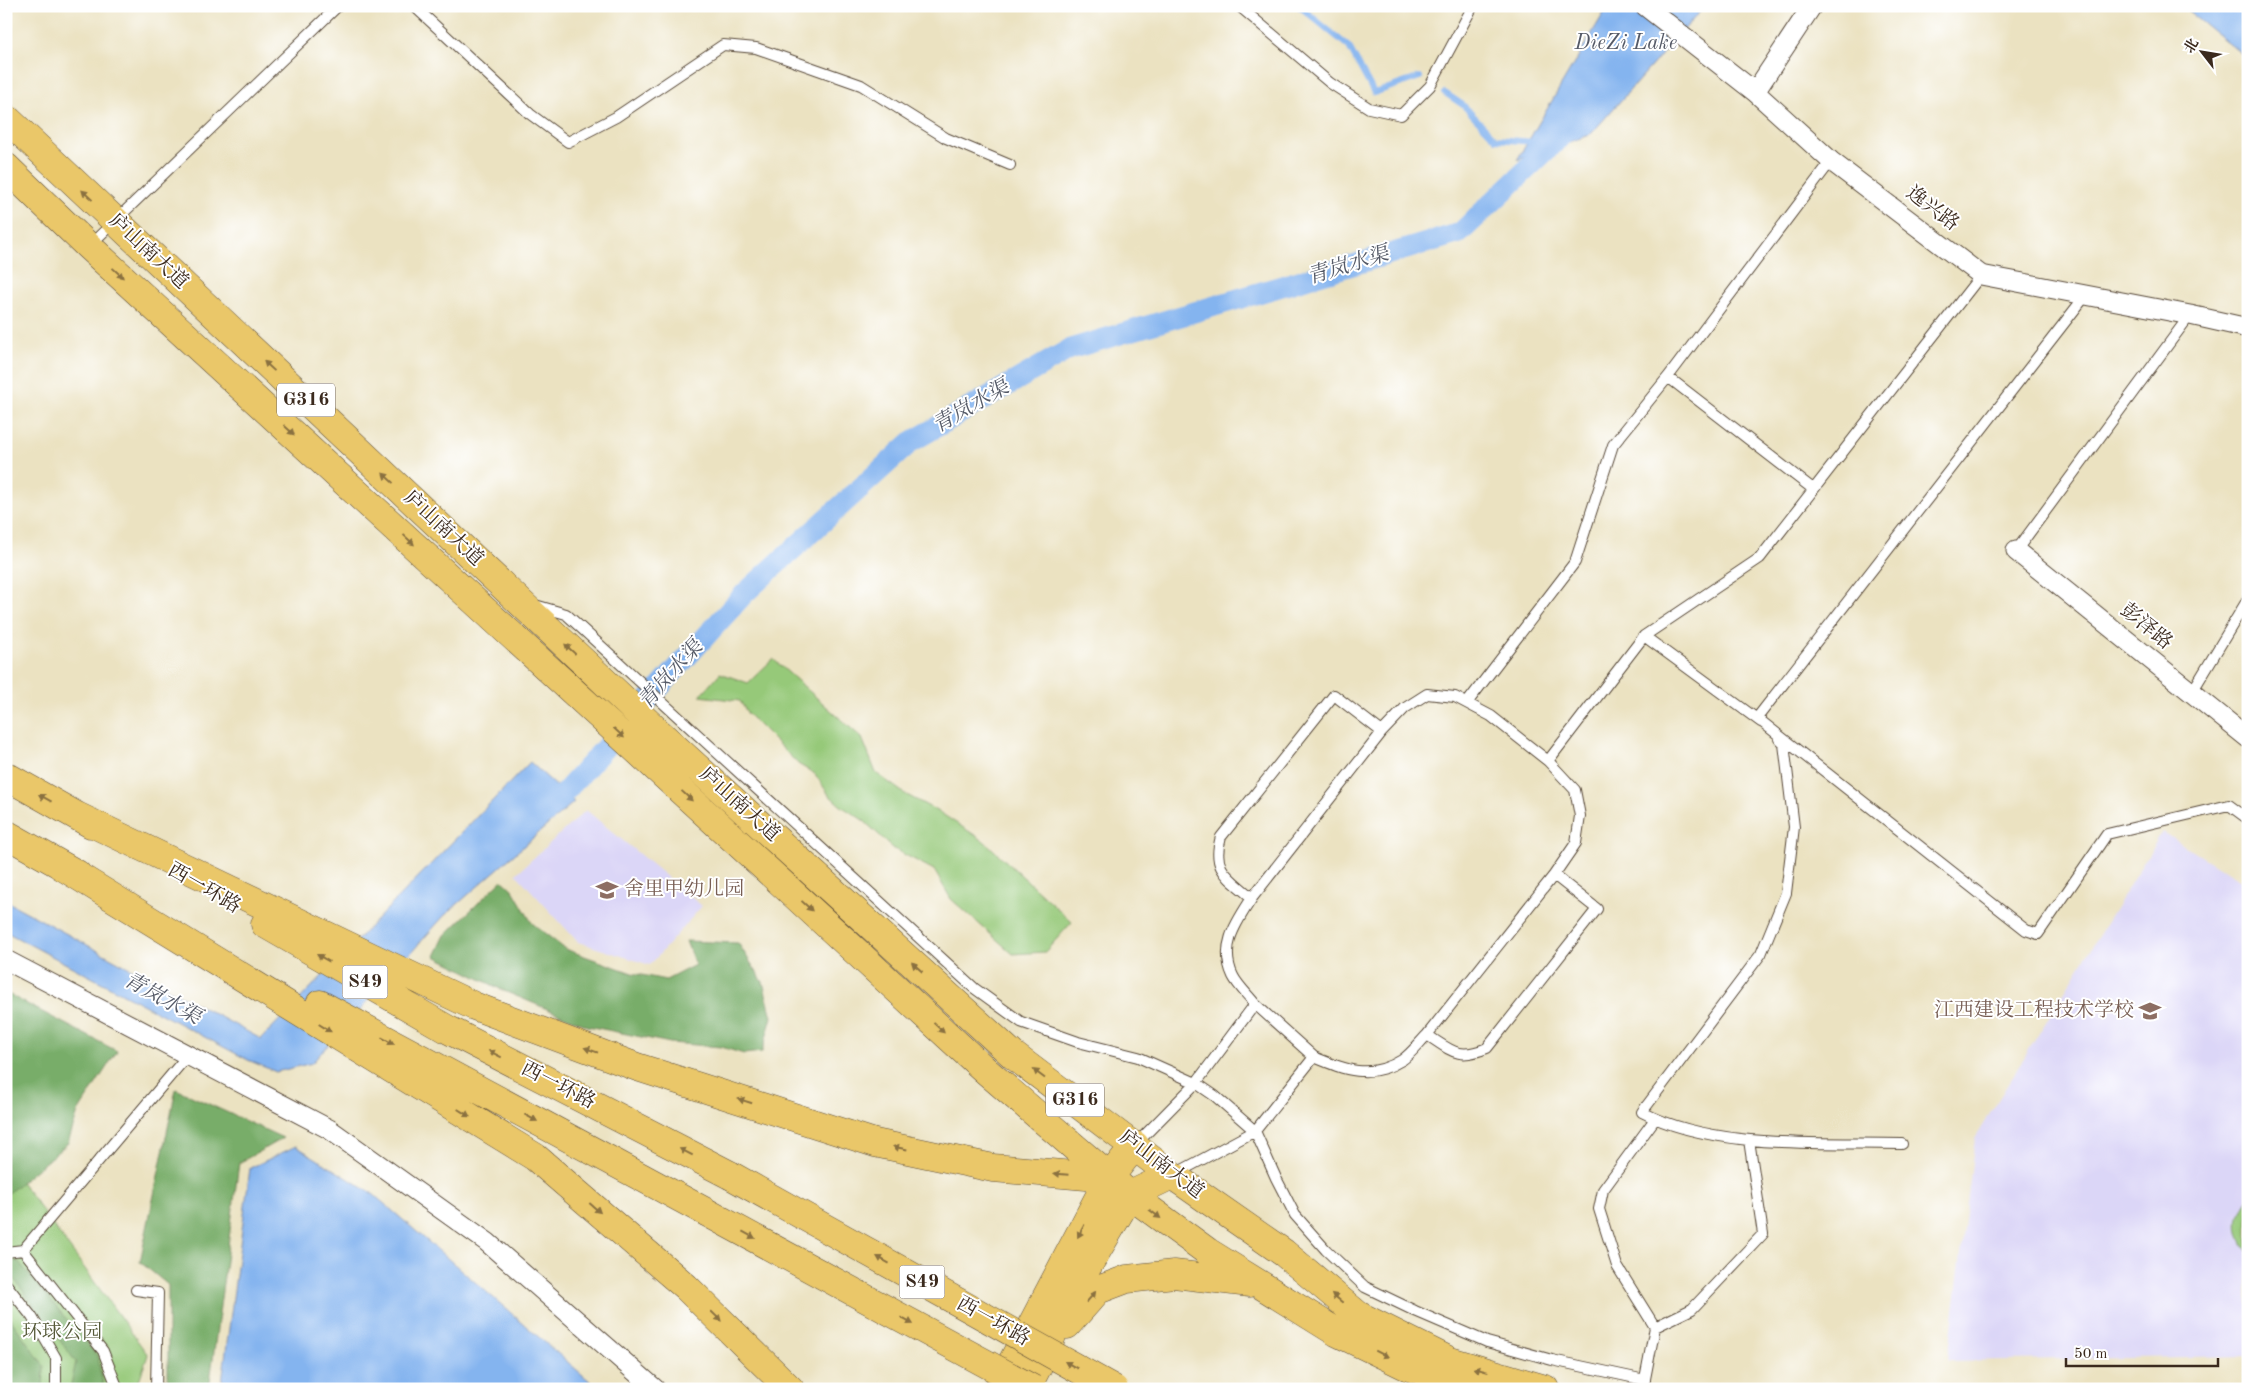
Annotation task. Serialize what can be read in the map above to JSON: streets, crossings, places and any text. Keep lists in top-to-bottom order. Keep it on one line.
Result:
{"streets":{"highway":["庐山南大道","G316","西一环路","S49"],"street":["逸兴路","彭泽路"]},"water":["DieZi Lake","青岚水渠"],"parks":["环球公园"],"places":{"school or university":["舍里甲幼儿园","江西建设工程技术学校"]},"scale_bar":"50 m","north":"top left"}
